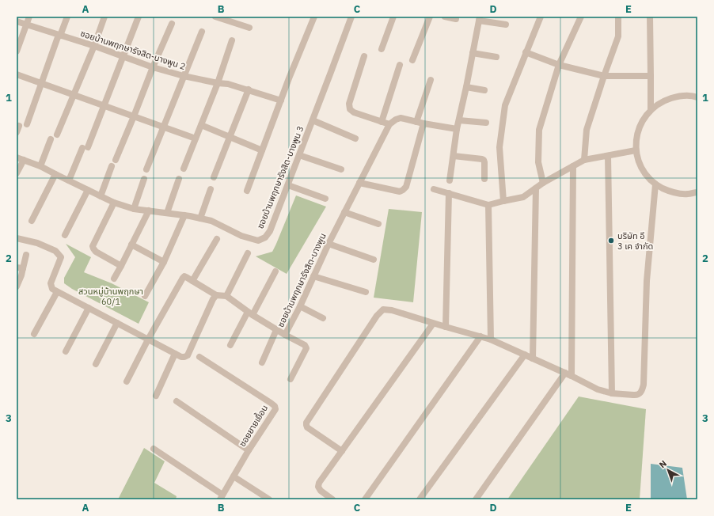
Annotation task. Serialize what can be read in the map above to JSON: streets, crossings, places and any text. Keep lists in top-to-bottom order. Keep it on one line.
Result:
{"streets":{"street":["ซอยบ้านพฤกษารังสิต-บางพูน 2","ซอยบ้านพฤกษารังสิต-บางพูน 3","ซอยบ้านพฤกษารังสิต-บางพูน","ซอยยายเยื้อน"]},"parks":["สวนหมู่บ้านพฤกษา 60/1"],"places":["บริษัท อี 3 เค จำกัด"],"north":"top left","grid":{"columns":["A","B","C","D","E"],"rows":["1","2","3"]}}
